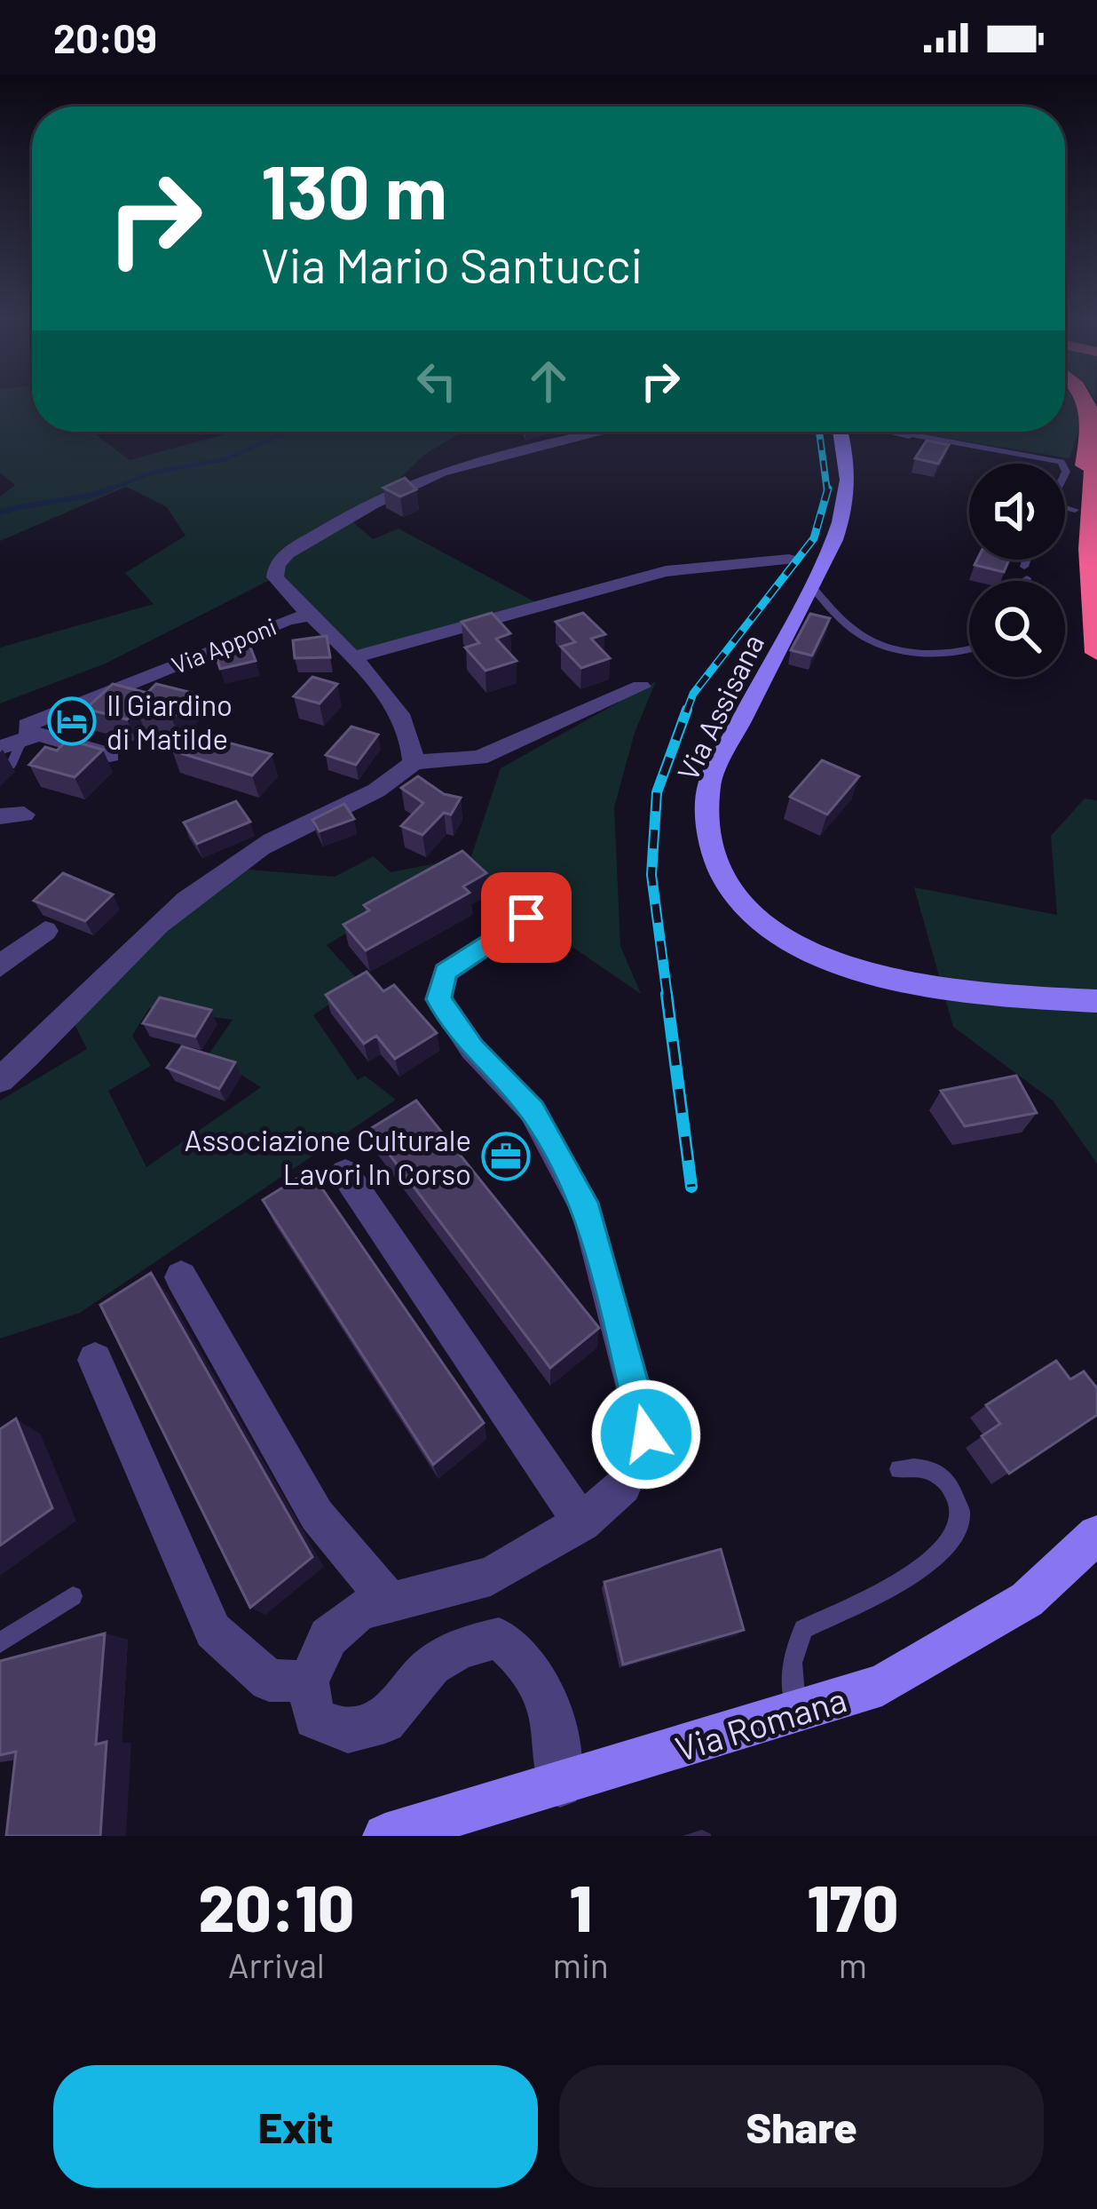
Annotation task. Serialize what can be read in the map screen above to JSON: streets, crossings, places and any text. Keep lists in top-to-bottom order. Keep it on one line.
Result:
{"streets":{"main road":["Via Assisana","Via Romana"],"street":["Via Apponi"]},"places":{"hotel":["Il Giardino di Matilde"],"office":["Associazione Culturale Lavori In Corso"]},"page":{"status":"20:09","turn":["130 m","Via Mario Santucci"],"eta":["20:10","Arrival","1","min","170","m"],"buttons":["Exit","Share"]}}
